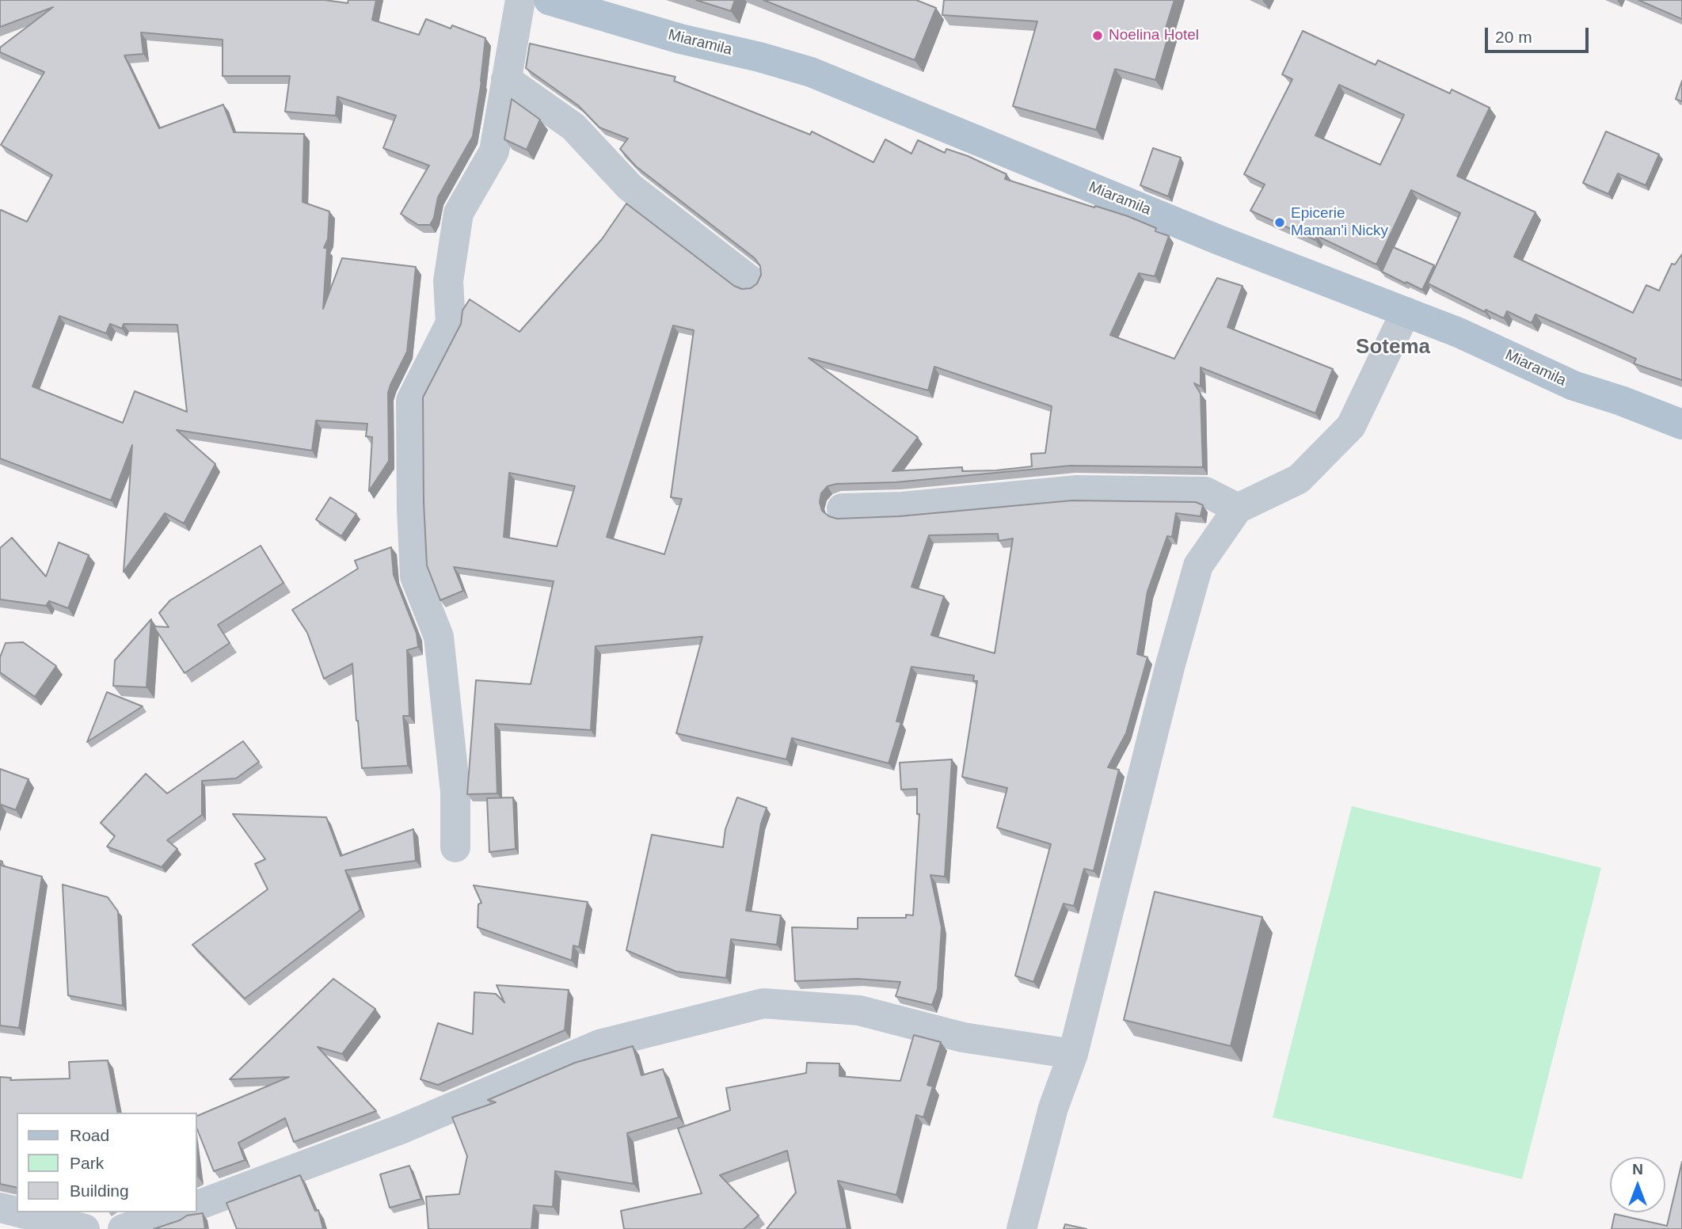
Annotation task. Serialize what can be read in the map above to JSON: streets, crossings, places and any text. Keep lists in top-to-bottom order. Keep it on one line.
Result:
{"streets":{"main road":["Miaramila"]},"districts":["Sotema"],"places":["Noelina Hotel","Epicerie Maman'i Nicky"],"legend":["Road","Park","Building"],"scale_bar":"20 m","north":"top"}
